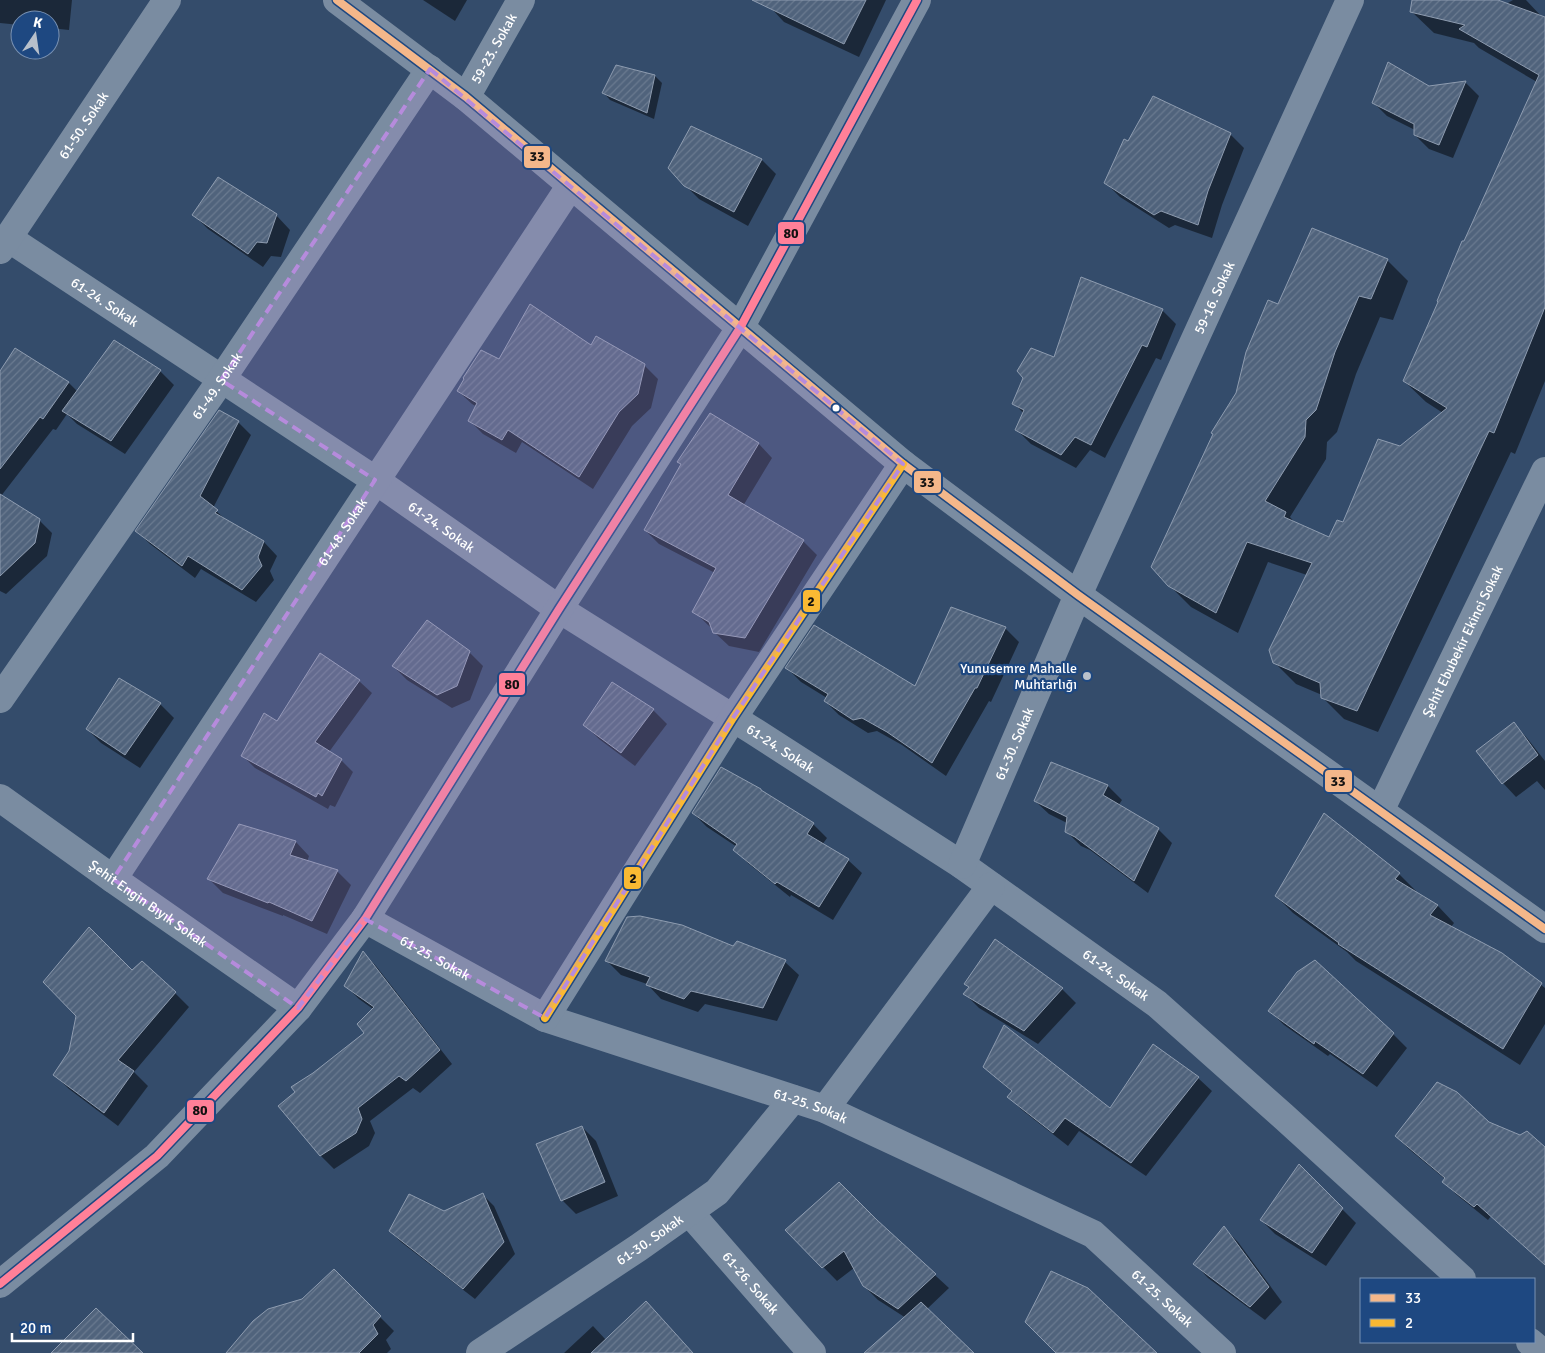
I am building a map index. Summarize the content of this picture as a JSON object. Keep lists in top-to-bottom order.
{
  "streets": {
    "street": [
      "59-23. Sokak",
      "61-50. Sokak",
      "59-16. Sokak",
      "61-24. Sokak",
      "61-49. Sokak",
      "61-48. Sokak",
      "Şehit Ebubekir Ekinci Sokak",
      "61-30. Sokak",
      "Şehit Engin Bıyık Sokak",
      "61-25. Sokak",
      "61-26. Sokak"
    ]
  },
  "crossings": [
    ["61-50. Sokak", "61-24. Sokak"],
    ["59-16. Sokak", "61-30. Sokak"],
    ["61-24. Sokak", "61-49. Sokak"],
    ["61-24. Sokak", "61-48. Sokak"],
    ["61-24. Sokak", "61-30. Sokak"],
    ["61-48. Sokak", "Şehit Engin Bıyık Sokak"],
    ["61-30. Sokak", "61-25. Sokak"],
    ["61-30. Sokak", "61-26. Sokak"]
  ],
  "places": ["Yunusemre Mahalle Muhtarlığı"],
  "lines": ["transit line 33", "transit line 80", "transit line 2"],
  "legend": ["33", "2"],
  "scale_bar": "20 m",
  "north": "top"
}
